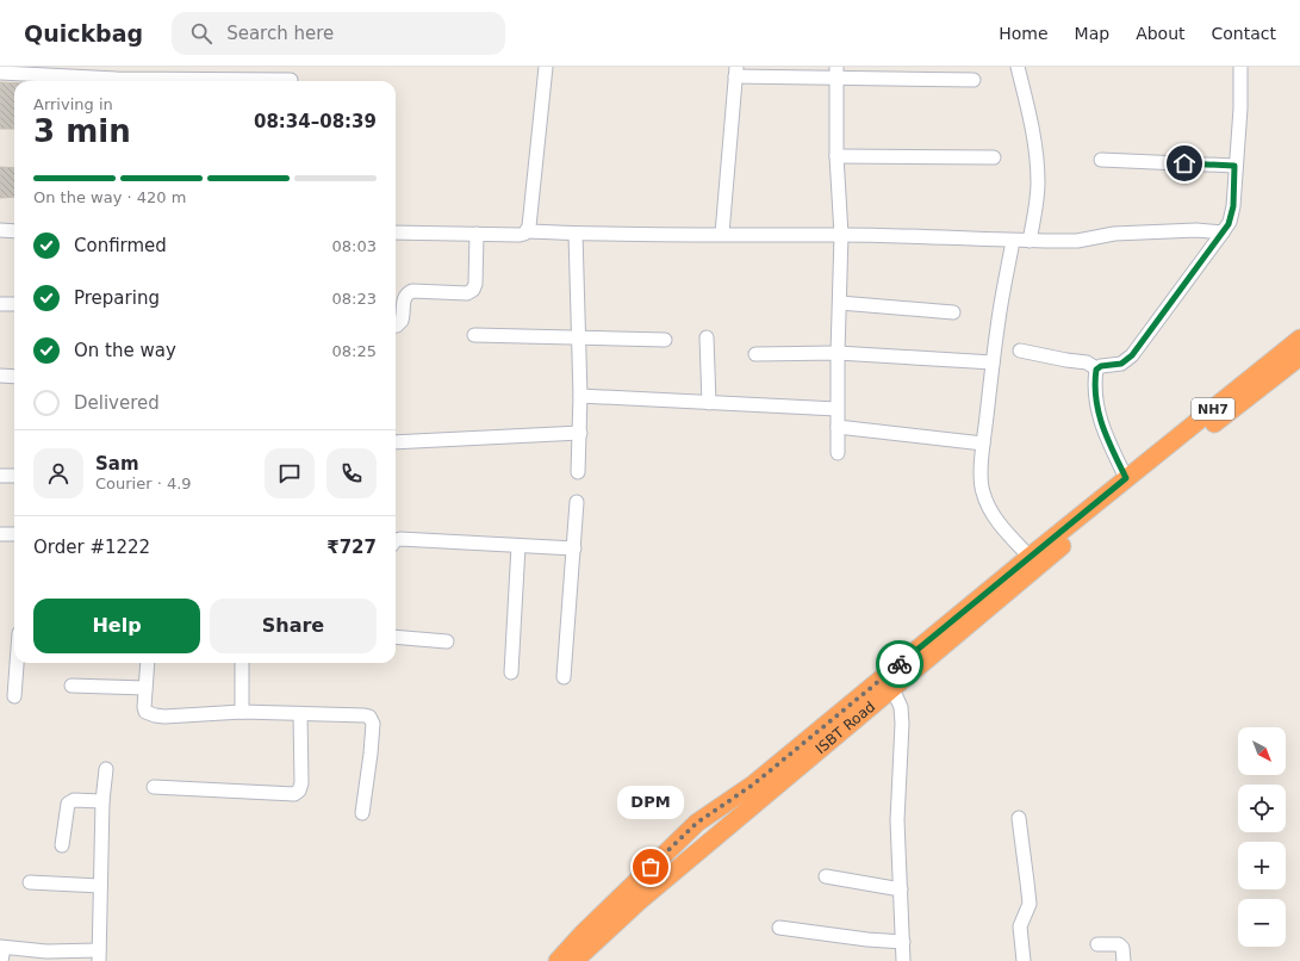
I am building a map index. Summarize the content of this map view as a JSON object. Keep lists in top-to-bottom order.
{
  "streets": {
    "highway": ["NH7", "ISBT Road"]
  },
  "crossings": [
    ["NH7", "ISBT Road"]
  ],
  "places": ["DPM"],
  "north": "bottom right",
  "page": {
    "header": "Quickbag",
    "search": "Search here",
    "nav": [
      "Home",
      "Map",
      "About",
      "Contact"
    ],
    "heading": ["3 min", "Arriving in", "08:34–08:39"],
    "panel": [
      "Sam",
      "Courier · 4.9",
      "Order #1222",
      "₹727"
    ],
    "bar": "On the way · 420 m",
    "list": [
      ["Confirmed", "08:03"],
      ["Preparing", "08:23"],
      ["On the way", "08:25"],
      "Delivered"
    ],
    "buttons": ["Help", "Share"],
    "map_buttons": ["+", "−"],
    "bubble": "DPM"
  }
}
